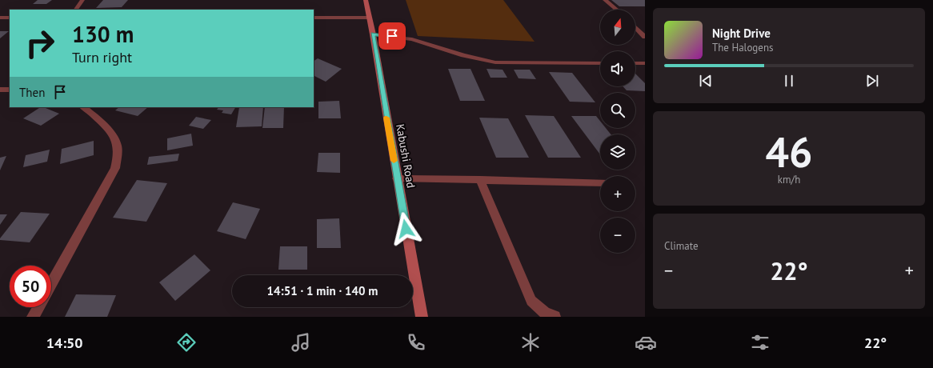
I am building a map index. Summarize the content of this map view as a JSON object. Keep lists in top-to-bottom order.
{
  "streets": {
    "main road": ["Kabushi Road"]
  },
  "north": "top",
  "page": {
    "map_buttons": ["+", "−"],
    "turn": ["130 m", "Turn right"],
    "song": ["Night Drive", "The Halogens"],
    "then": "Then",
    "tile": [
      ["46", "km/h"],
      "Climate"
    ],
    "heat": ["−", "22°", "+"],
    "limit": "50",
    "trip": "14:51 · 1 min · 140 m",
    "tabs": ["14:50", "22°"]
  }
}
